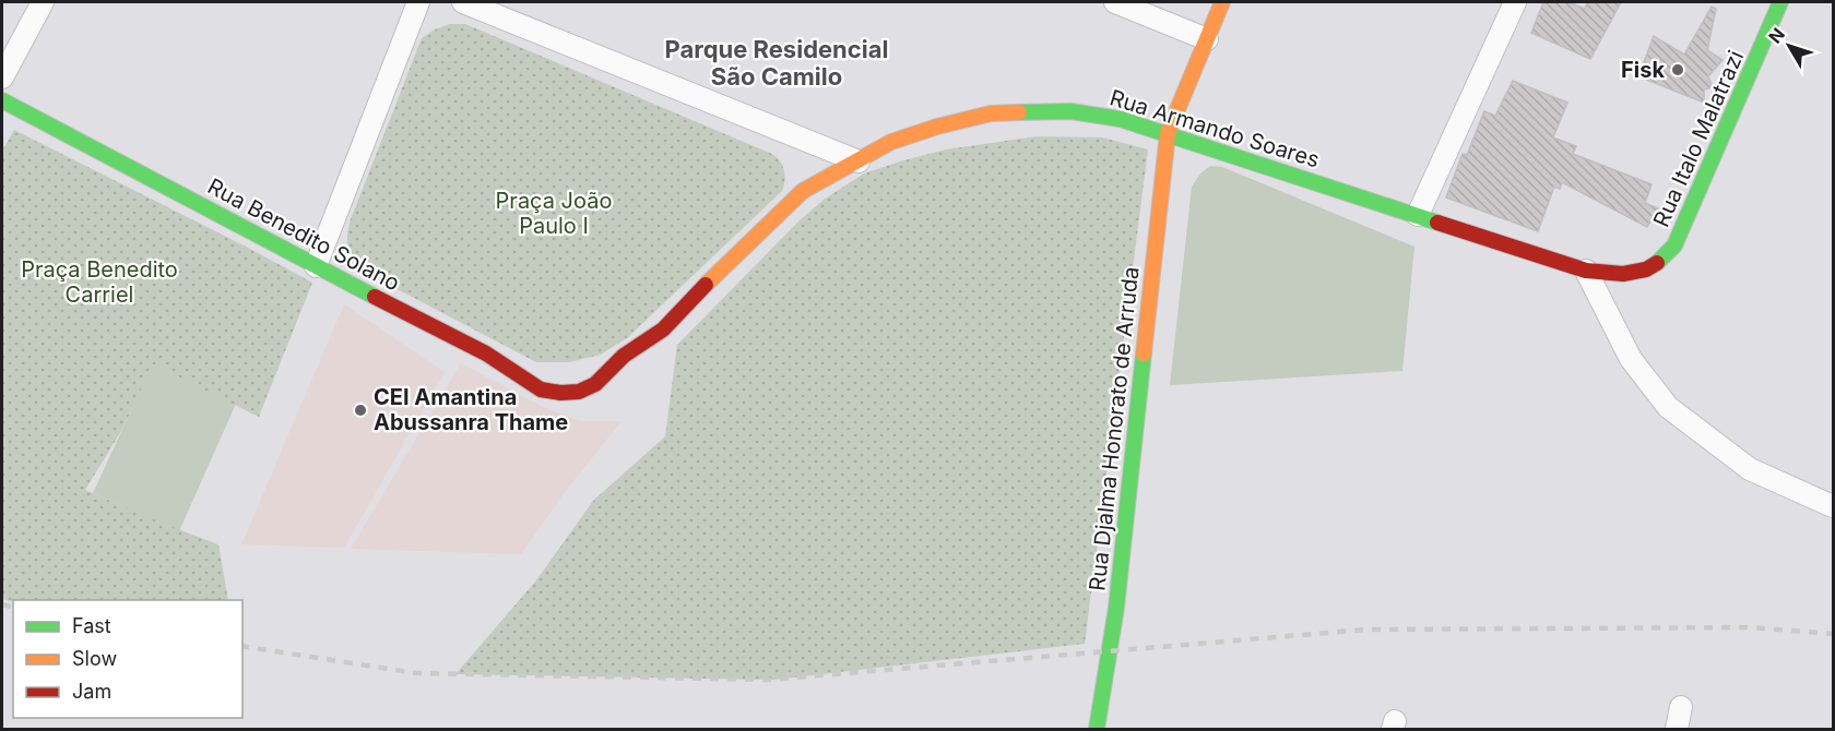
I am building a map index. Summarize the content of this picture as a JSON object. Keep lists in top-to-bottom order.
{
  "streets": {
    "street": [
      "Rua Armando Soares",
      "Rua Italo Malatrazi",
      "Rua Benedito Solano",
      "Rua Djalma Honorato de Arruda"
    ]
  },
  "crossings": [
    ["Rua Armando Soares", "Rua Italo Malatrazi"],
    ["Rua Armando Soares", "Rua Benedito Solano"],
    ["Rua Armando Soares", "Rua Djalma Honorato de Arruda"]
  ],
  "districts": ["Parque Residencial São Camilo"],
  "parks": ["Praça João Paulo I", "Praça Benedito Carriel"],
  "places": ["Fisk", "CEI Amantina Abussanra Thame"],
  "legend": ["Fast", "Slow", "Jam"],
  "north": "top left"
}
